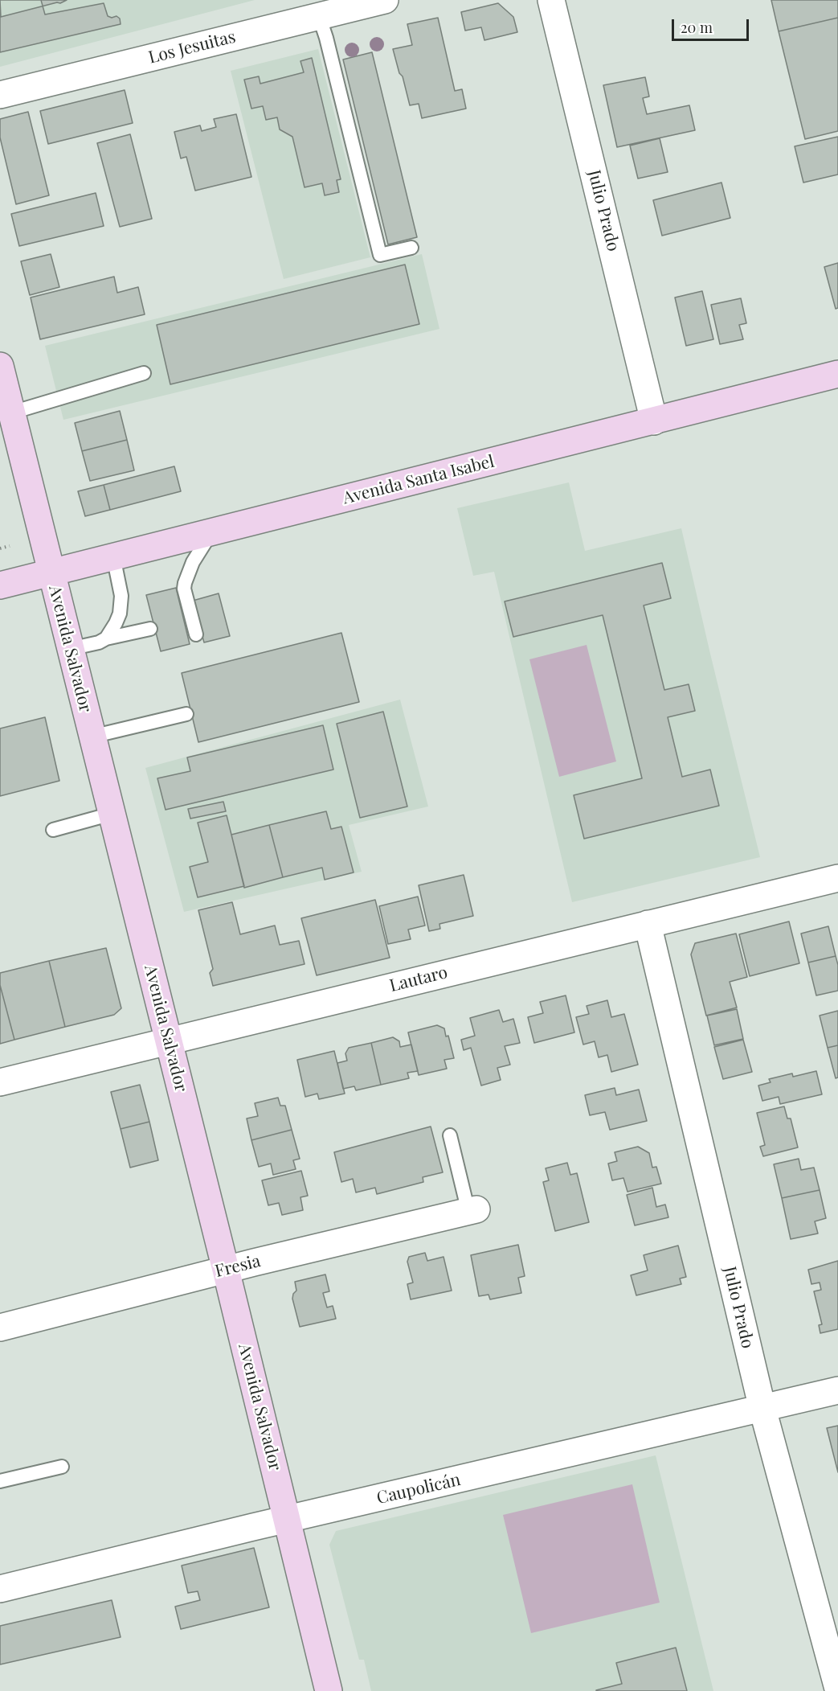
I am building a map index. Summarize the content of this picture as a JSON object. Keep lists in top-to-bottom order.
{
  "streets": {
    "main road": ["Avenida Santa Isabel", "Avenida Salvador"],
    "street": [
      "Los Jesuitas",
      "Julio Prado",
      "Lautaro",
      "Fresia",
      "Caupolicán"
    ]
  },
  "crossings": [
    ["Julio Prado", "Avenida Santa Isabel"],
    ["Julio Prado", "Lautaro"],
    ["Julio Prado", "Caupolicán"],
    ["Avenida Santa Isabel", "Avenida Salvador"],
    ["Avenida Salvador", "Lautaro"],
    ["Avenida Salvador", "Fresia"],
    ["Avenida Salvador", "Caupolicán"]
  ],
  "scale_bar": "20 m"
}
